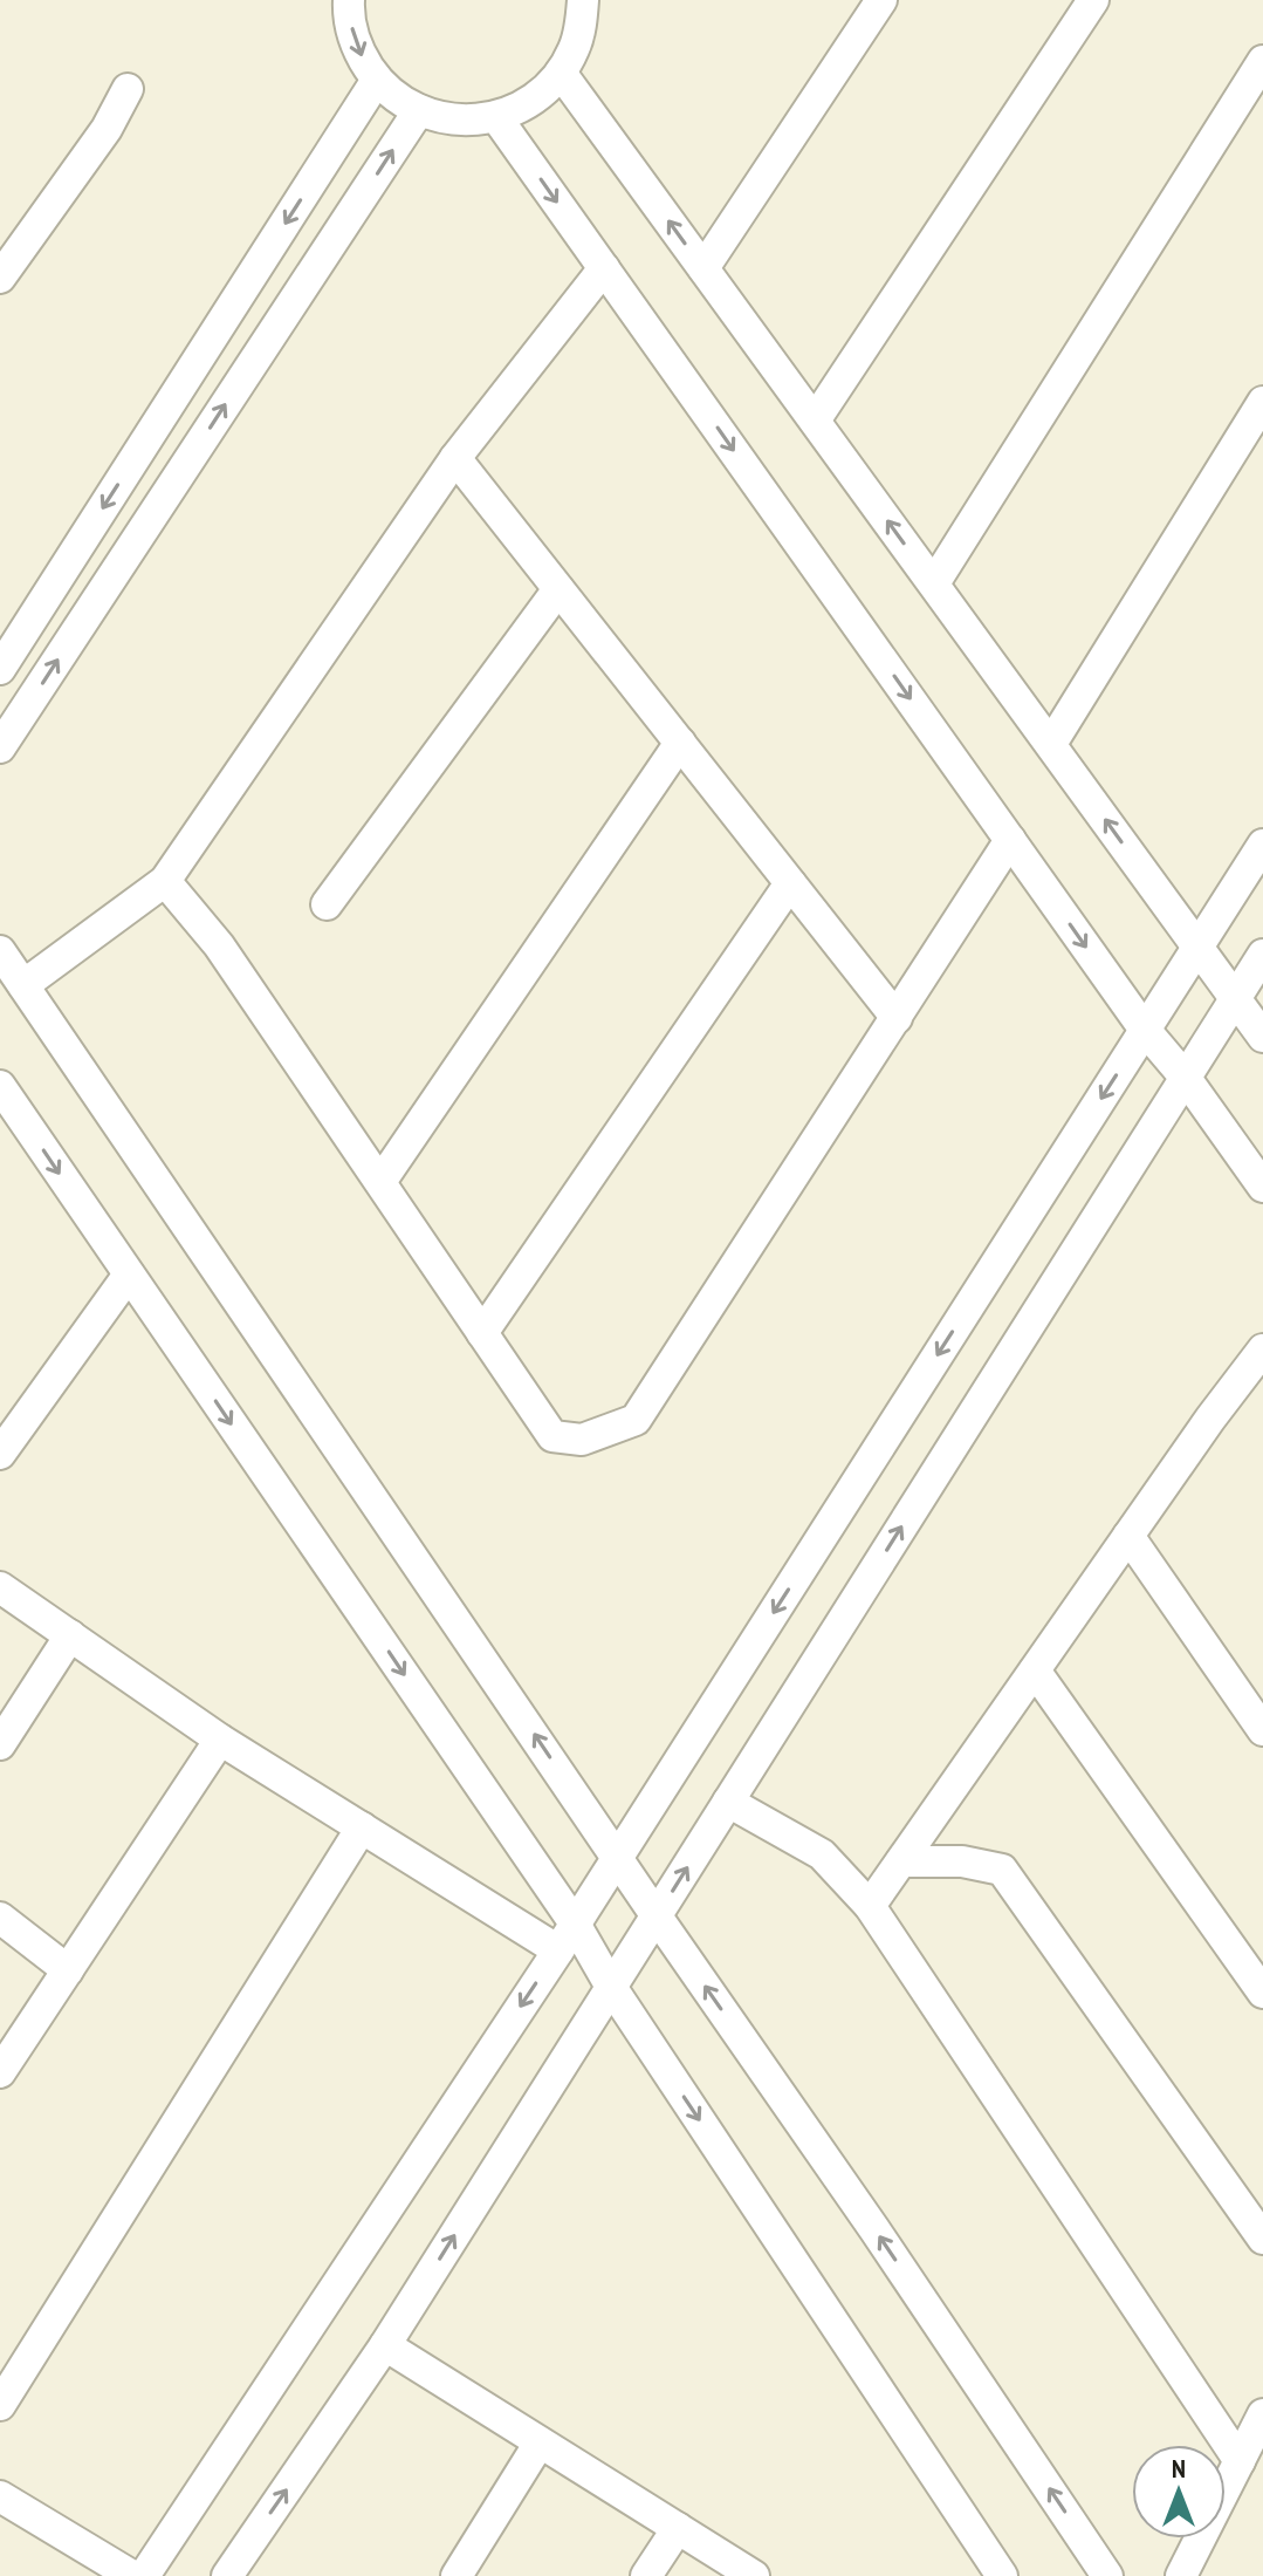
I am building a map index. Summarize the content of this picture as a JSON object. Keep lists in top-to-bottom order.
{
  "north": "top"
}
